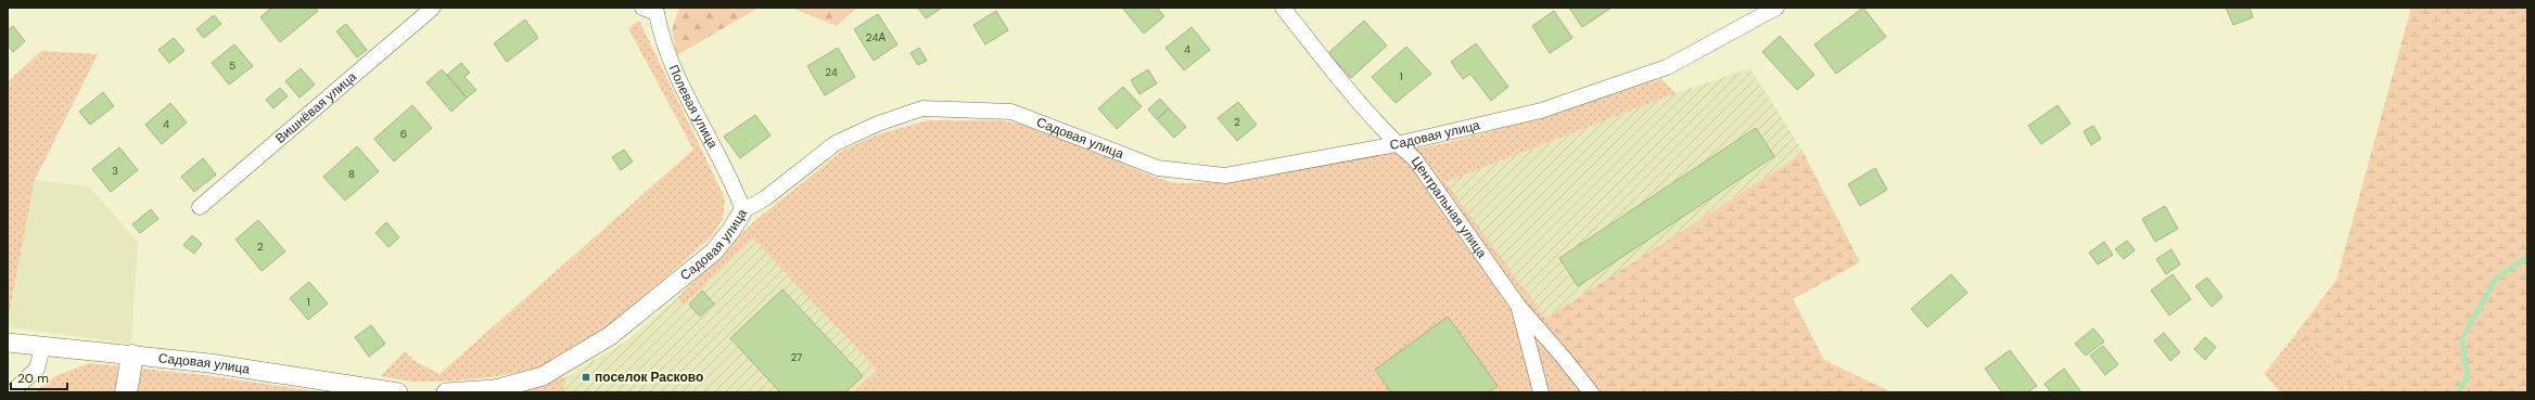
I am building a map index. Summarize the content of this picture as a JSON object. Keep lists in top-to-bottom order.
{
  "streets": {
    "street": [
      "Вишнёвая улица",
      "Полевая улица",
      "Садовая улица",
      "Центральная улица"
    ]
  },
  "crossings": [
    ["Полевая улица", "Садовая улица"],
    ["Садовая улица", "Центральная улица"]
  ],
  "places": {
    "transit": ["поселок Расково"]
  },
  "house_numbers": [
    "24А",
    "4",
    "5",
    "24",
    "1",
    "2",
    "4",
    "6",
    "3",
    "8",
    "2",
    "1",
    "27"
  ],
  "scale_bar": "20 m"
}
